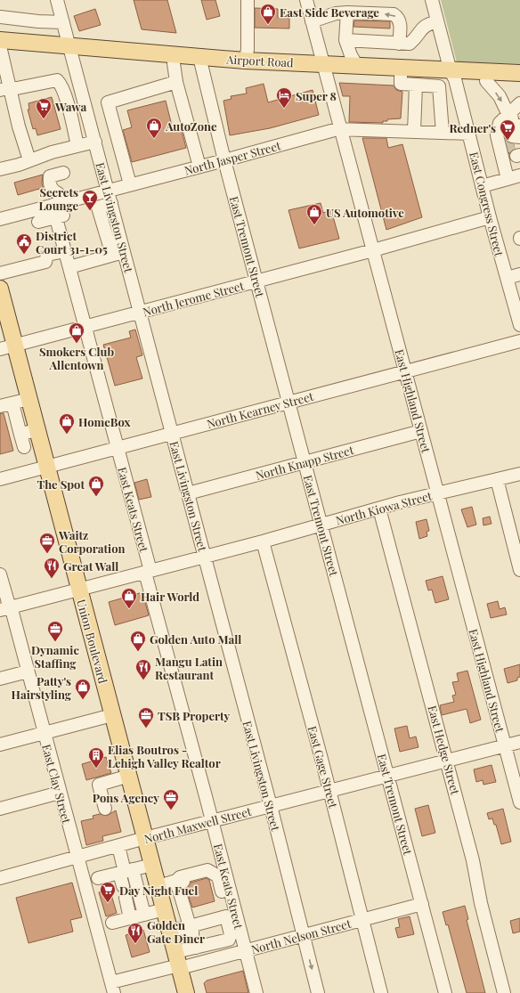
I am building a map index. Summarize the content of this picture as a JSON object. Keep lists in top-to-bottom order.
{
  "streets": {
    "main road": ["Airport Road", "Union Boulevard"],
    "street": [
      "North Jasper Street",
      "East Congress Street",
      "East Livingston Street",
      "East Tremont Street",
      "North Jerome Street",
      "East Highland Street",
      "North Kearney Street",
      "North Knapp Street",
      "North Kiowa Street",
      "East Keats Street",
      "East Hedge Street",
      "East Gage Street",
      "East Clay Street",
      "North Maxwell Street",
      "North Nelson Street"
    ]
  },
  "crossings": [
    ["Airport Road", "East Congress Street"],
    ["Airport Road", "East Livingston Street"],
    ["Airport Road", "East Tremont Street"],
    ["Airport Road", "East Highland Street"],
    ["North Jasper Street", "East Congress Street"],
    ["North Jasper Street", "East Livingston Street"],
    ["North Jasper Street", "East Tremont Street"],
    ["North Jasper Street", "East Highland Street"],
    ["East Congress Street", "North Jerome Street"],
    ["East Livingston Street", "North Jerome Street"],
    ["East Livingston Street", "North Kearney Street"],
    ["East Livingston Street", "North Knapp Street"],
    ["East Livingston Street", "North Kiowa Street"],
    ["East Livingston Street", "North Maxwell Street"],
    ["East Livingston Street", "North Nelson Street"],
    ["East Tremont Street", "North Jerome Street"],
    ["East Tremont Street", "North Kearney Street"],
    ["East Tremont Street", "North Knapp Street"],
    ["East Tremont Street", "North Kiowa Street"],
    ["East Tremont Street", "North Maxwell Street"],
    ["East Tremont Street", "North Nelson Street"],
    ["North Jerome Street", "East Highland Street"],
    ["North Jerome Street", "East Keats Street"],
    ["North Jerome Street", "Union Boulevard"],
    ["East Highland Street", "North Kearney Street"],
    ["East Highland Street", "North Knapp Street"],
    ["East Highland Street", "North Kiowa Street"],
    ["East Highland Street", "North Maxwell Street"],
    ["North Kearney Street", "East Keats Street"],
    ["North Kearney Street", "Union Boulevard"],
    ["North Kiowa Street", "East Keats Street"],
    ["North Kiowa Street", "Union Boulevard"],
    ["North Kiowa Street", "East Hedge Street"],
    ["North Kiowa Street", "East Gage Street"],
    ["North Kiowa Street", "East Clay Street"],
    ["East Keats Street", "North Maxwell Street"],
    ["East Keats Street", "North Nelson Street"],
    ["Union Boulevard", "North Maxwell Street"],
    ["Union Boulevard", "North Nelson Street"],
    ["East Hedge Street", "North Maxwell Street"],
    ["East Gage Street", "North Maxwell Street"],
    ["East Gage Street", "North Nelson Street"],
    ["East Clay Street", "North Maxwell Street"],
    ["East Clay Street", "North Nelson Street"]
  ],
  "places": {
    "shop": [
      "East Side Beverage",
      "AutoZone",
      "US Automotive",
      "Smokers Club Allentown",
      "HomeBox",
      "The Spot",
      "Hair World",
      "Golden Auto Mall",
      "Patty's Hairstyling"
    ],
    "hotel": ["Super 8"],
    "supermarket": ["Wawa", "Redner's", "Day Night Fuel"],
    "bar": ["Secrets Lounge"],
    "public building": ["District Court 31-1-05"],
    "office": [
      "Waitz Corporation",
      "Dynamic Staffing",
      "TSB Property",
      "Pons Agency"
    ],
    "restaurant": ["Great Wall", "Mangu Latin Restaurant", "Golden Gate Diner"],
    "building": ["Elias Boutros - Lehigh Valley Realtor"]
  }
}
